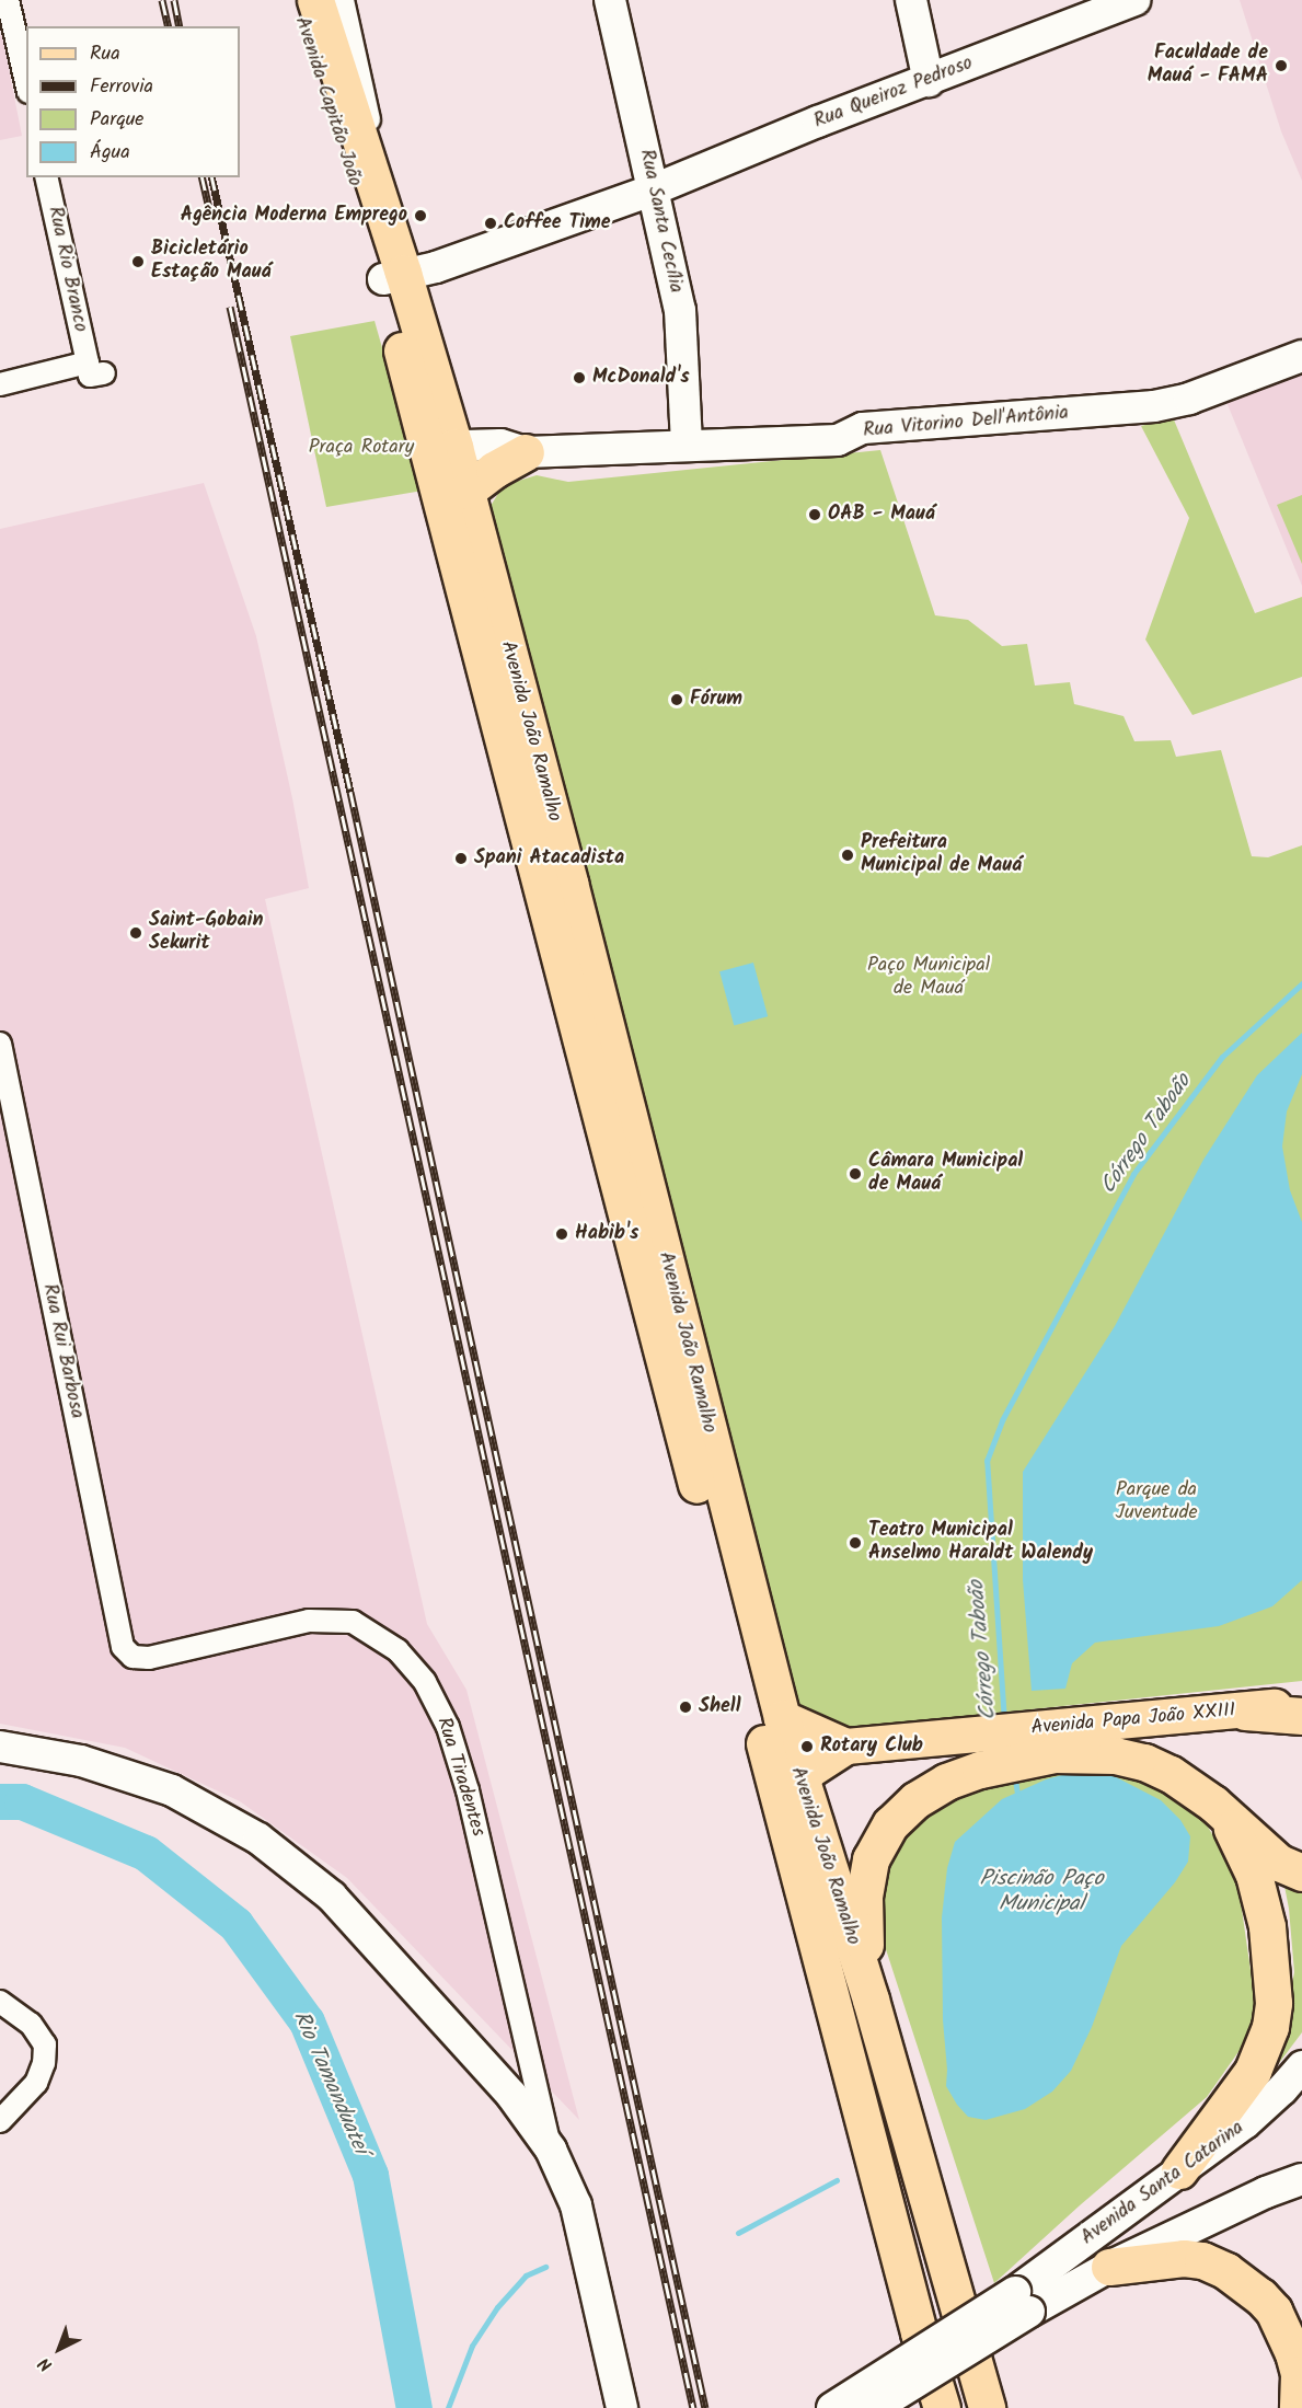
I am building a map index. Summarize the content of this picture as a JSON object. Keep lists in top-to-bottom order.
{
  "streets": {
    "highway": ["Avenida Capitão João", "Avenida João Ramalho"],
    "main road": ["Avenida Papa João XXIII"],
    "street": [
      "Rua Queiroz Pedroso",
      "Rua Santa Cecília",
      "Rua Rio Branco",
      "Rua Vitorino Dell'Antônia",
      "Rua Rui Barbosa",
      "Rua Tiradentes",
      "Avenida Santa Catarina"
    ]
  },
  "crossings": [
    ["Rua Queiroz Pedroso", "Avenida Capitão João"],
    ["Rua Queiroz Pedroso", "Rua Santa Cecília"],
    ["Rua Queiroz Pedroso", "Avenida João Ramalho"],
    ["Avenida Capitão João", "Avenida João Ramalho"],
    ["Rua Santa Cecília", "Rua Vitorino Dell'Antônia"],
    ["Rua Vitorino Dell'Antônia", "Avenida João Ramalho"],
    ["Avenida João Ramalho", "Avenida Papa João XXIII"],
    ["Rua Rui Barbosa", "Rua Tiradentes"]
  ],
  "water": ["Córrego Taboão", "Piscinão Paço Municipal", "Rio Tamanduateí"],
  "parks": ["Praça Rotary", "Paço Municipal de Mauá", "Parque da Juventude"],
  "places": [
    "Faculdade de Mauá - FAMA",
    "Agência Moderna Emprego",
    "Coffee Time",
    "Bicicletário Estação Mauá",
    "McDonald's",
    "OAB - Mauá",
    "Fórum",
    "Prefeitura Municipal de Mauá",
    "Spani Atacadista",
    "Saint-Gobain Sekurit",
    "Câmara Municipal de Mauá",
    "Habib's",
    "Teatro Municipal Anselmo Haraldt Walendy",
    "Shell",
    "Rotary Club"
  ],
  "legend": [
    "Rua",
    "Ferrovia",
    "Parque",
    "Água"
  ],
  "north": "bottom left"
}
